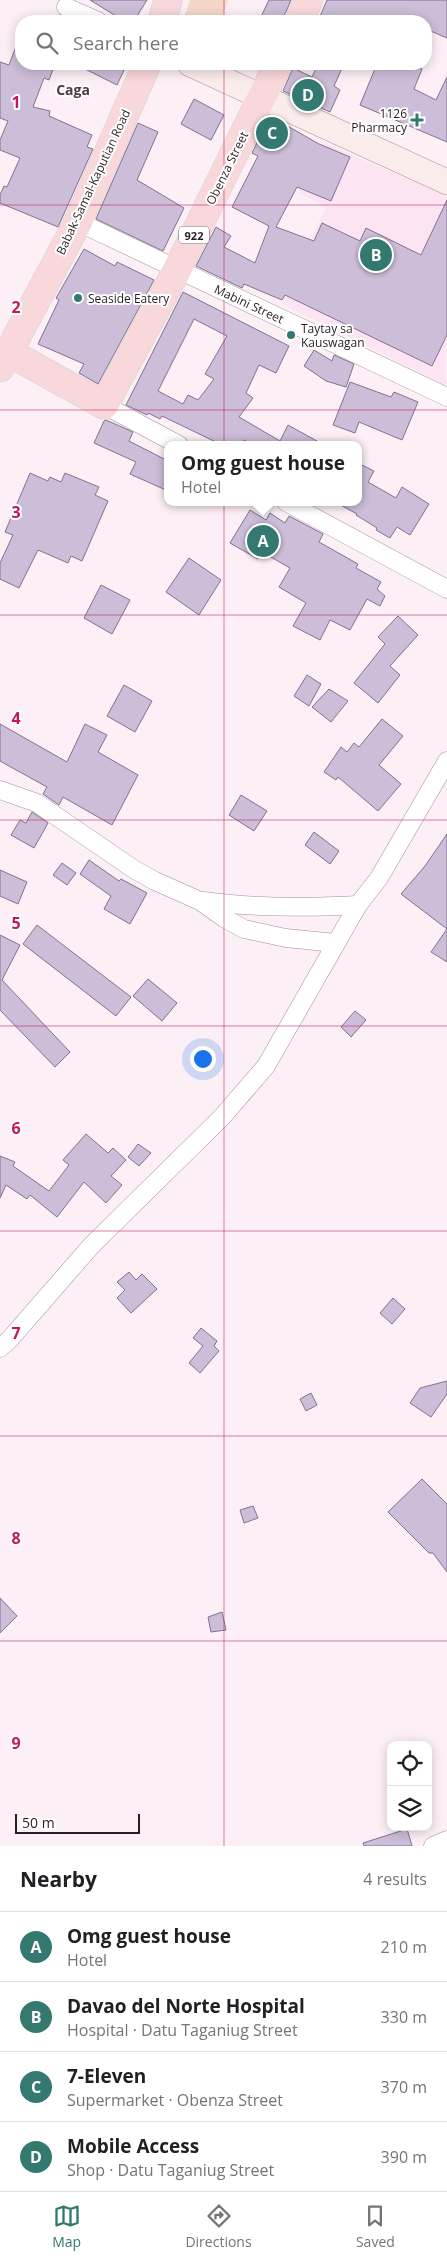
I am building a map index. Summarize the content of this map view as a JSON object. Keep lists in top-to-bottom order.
{
  "streets": {
    "main road": ["Obenza Street", "Babak-Samal-Kaputian Road", "922"],
    "street": ["Mabini Street"]
  },
  "crossings": [
    ["Obenza Street", "Babak-Samal-Kaputian Road"],
    ["Obenza Street", "Mabini Street"],
    ["Babak-Samal-Kaputian Road", "Mabini Street"]
  ],
  "districts": ["Caga"],
  "places": {
    "health": ["1126 Pharmacy"],
    "other": ["Seaside Eatery", "Taytay sa Kauswagan"]
  },
  "scale_bar": "50 m",
  "page": {
    "search": "Search here",
    "pins": [
      "D",
      "C",
      "B",
      "A"
    ],
    "popup": ["Omg guest house", "Hotel"],
    "scale": "50 m",
    "heading": ["Nearby", "4 results"],
    "list": [
      {
        "mark": "A",
        "name": "Omg guest house",
        "note": "Hotel",
        "value": "210 m"
      },
      {
        "mark": "B",
        "name": "Davao del Norte Hospital",
        "note": "Hospital · Datu Taganiug Street",
        "value": "330 m"
      },
      {
        "mark": "C",
        "name": "7-Eleven",
        "note": "Supermarket · Obenza Street",
        "value": "370 m"
      },
      {
        "mark": "D",
        "name": "Mobile Access",
        "note": "Shop · Datu Taganiug Street",
        "value": "390 m"
      }
    ],
    "nav": ["Map", "Directions", "Saved"]
  },
  "grid": {
    "rows": [
      "1",
      "2",
      "3",
      "4",
      "5",
      "6",
      "7",
      "8",
      "9"
    ]
  }
}
